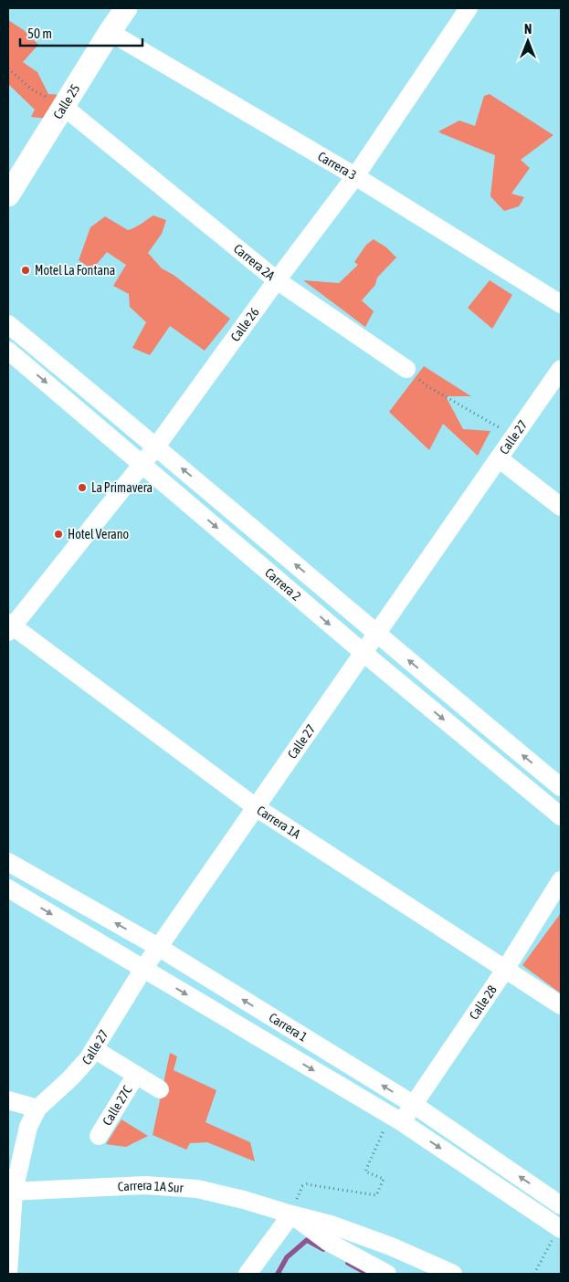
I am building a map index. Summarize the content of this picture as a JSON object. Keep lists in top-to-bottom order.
{
  "streets": {
    "main road": ["Calle 25"],
    "street": [
      "Carrera 3",
      "Carrera 2A",
      "Calle 26",
      "Calle 27",
      "Carrera 2",
      "Carrera 1A",
      "Calle 28",
      "Carrera 1",
      "Calle 27C",
      "Carrera 1A Sur"
    ]
  },
  "crossings": [
    ["Calle 25", "Carrera 3"],
    ["Calle 25", "Carrera 2A"],
    ["Carrera 3", "Calle 26"],
    ["Carrera 2A", "Calle 26"],
    ["Calle 26", "Carrera 2"],
    ["Calle 26", "Carrera 1A"],
    ["Calle 27", "Carrera 2"],
    ["Calle 27", "Carrera 1A"],
    ["Calle 27", "Carrera 1"],
    ["Carrera 1A", "Calle 28"],
    ["Calle 28", "Carrera 1"]
  ],
  "places": ["Motel La Fontana", "La Primavera", "Hotel Verano"],
  "scale_bar": "50 m",
  "north": "top"
}
